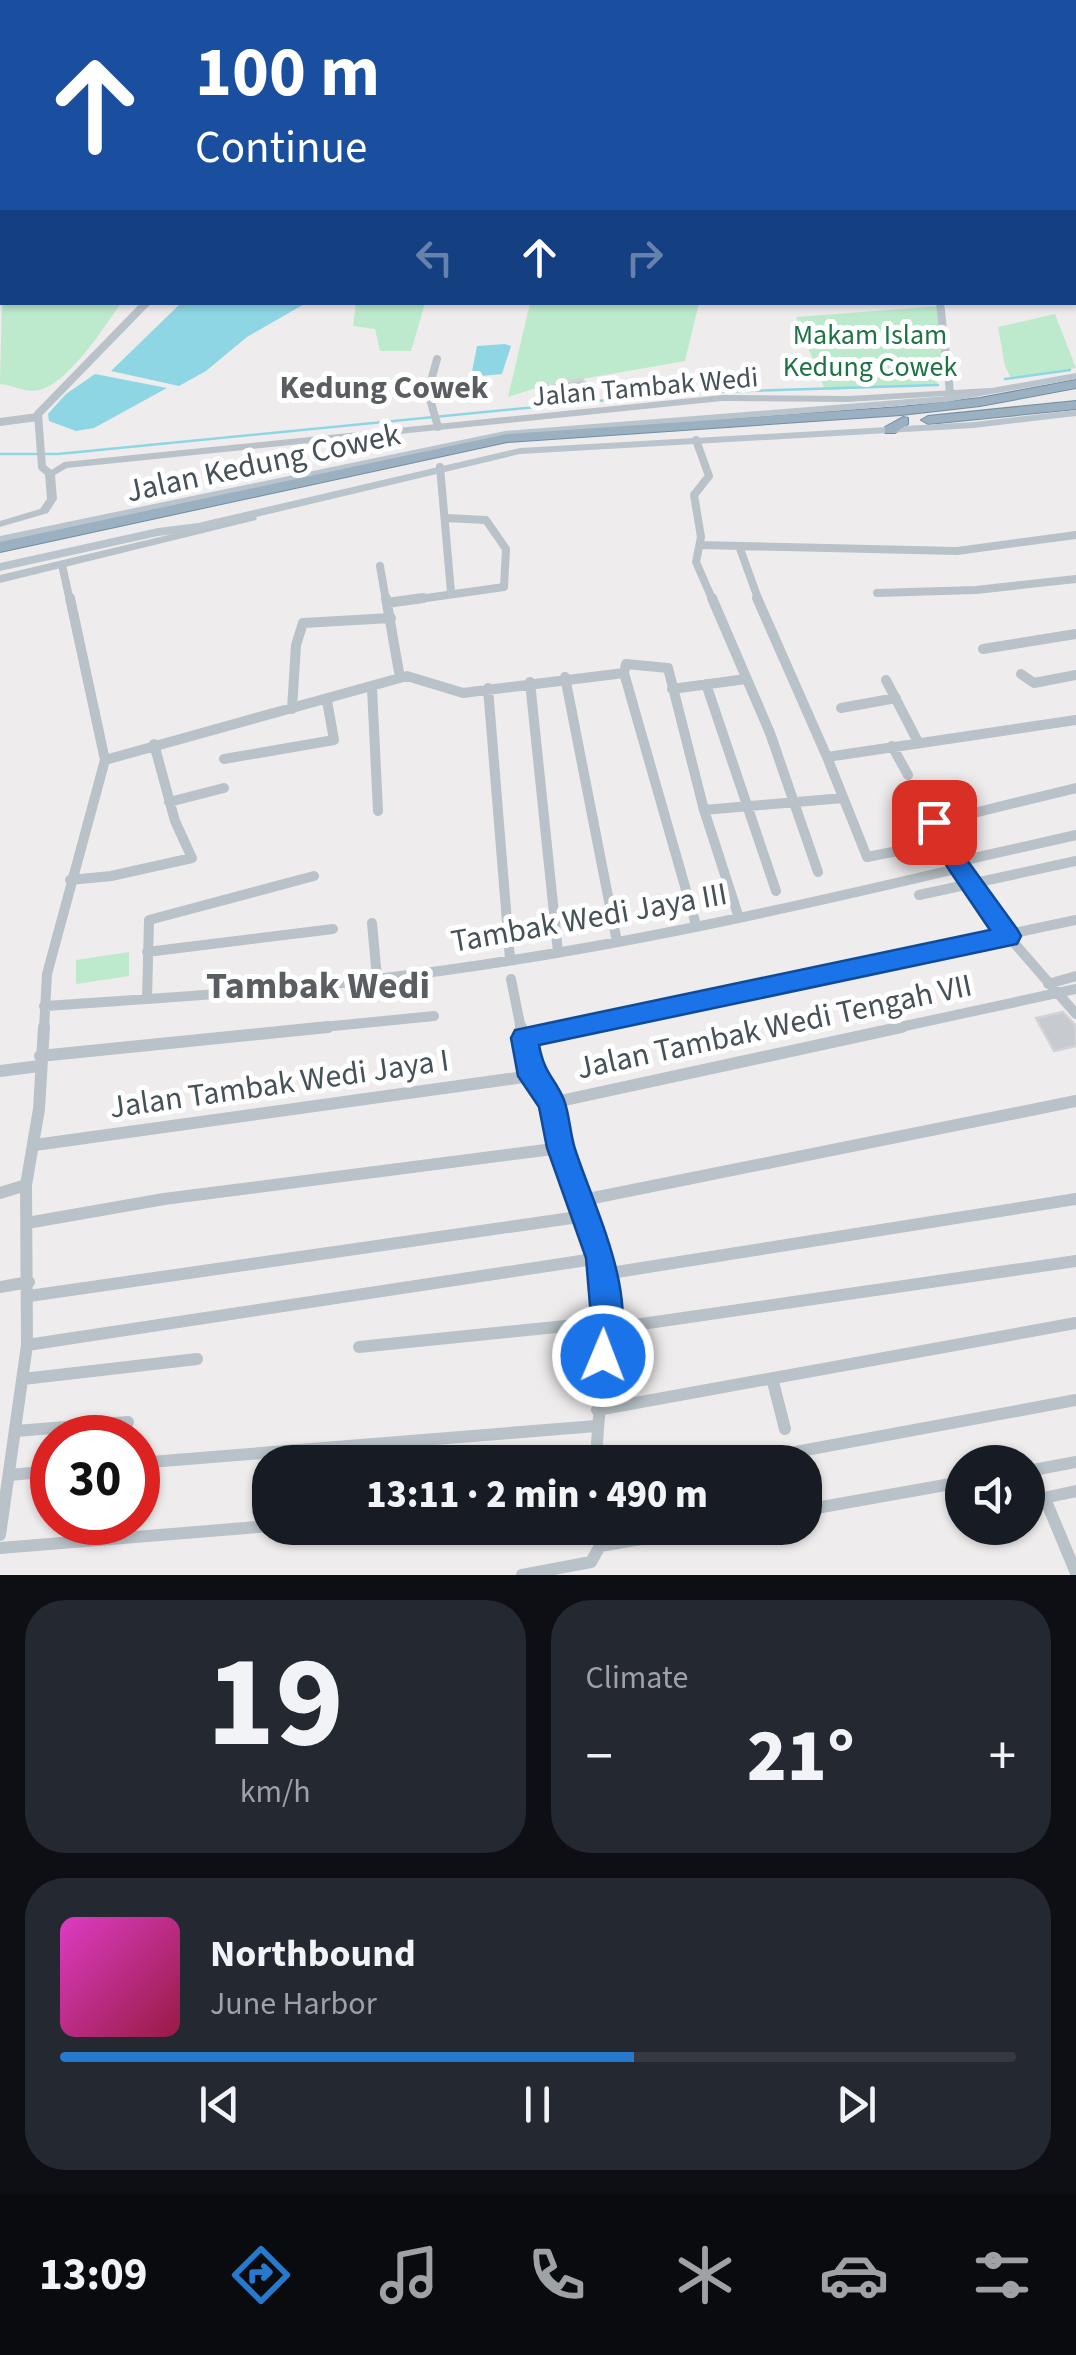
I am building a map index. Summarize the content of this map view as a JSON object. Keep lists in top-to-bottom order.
{
  "streets": {
    "highway": ["Jalan Kedung Cowek"],
    "street": [
      "Jalan Tambak Wedi",
      "Tambak Wedi Jaya III",
      "Jalan Tambak Wedi Tengah VII",
      "Jalan Tambak Wedi Jaya I"
    ]
  },
  "crossings": [
    ["Jalan Tambak Wedi", "Jalan Kedung Cowek"]
  ],
  "districts": ["Kedung Cowek", "Tambak Wedi"],
  "parks": ["Makam Islam Kedung Cowek"],
  "page": {
    "turn": ["100 m", "Continue"],
    "limit": "30",
    "trip": "13:11 · 2 min · 490 m",
    "tile": [
      ["19", "km/h"],
      "Climate"
    ],
    "heat": ["−", "21°", "+"],
    "song": ["Northbound", "June Harbor"],
    "tabs": "13:09"
  }
}
